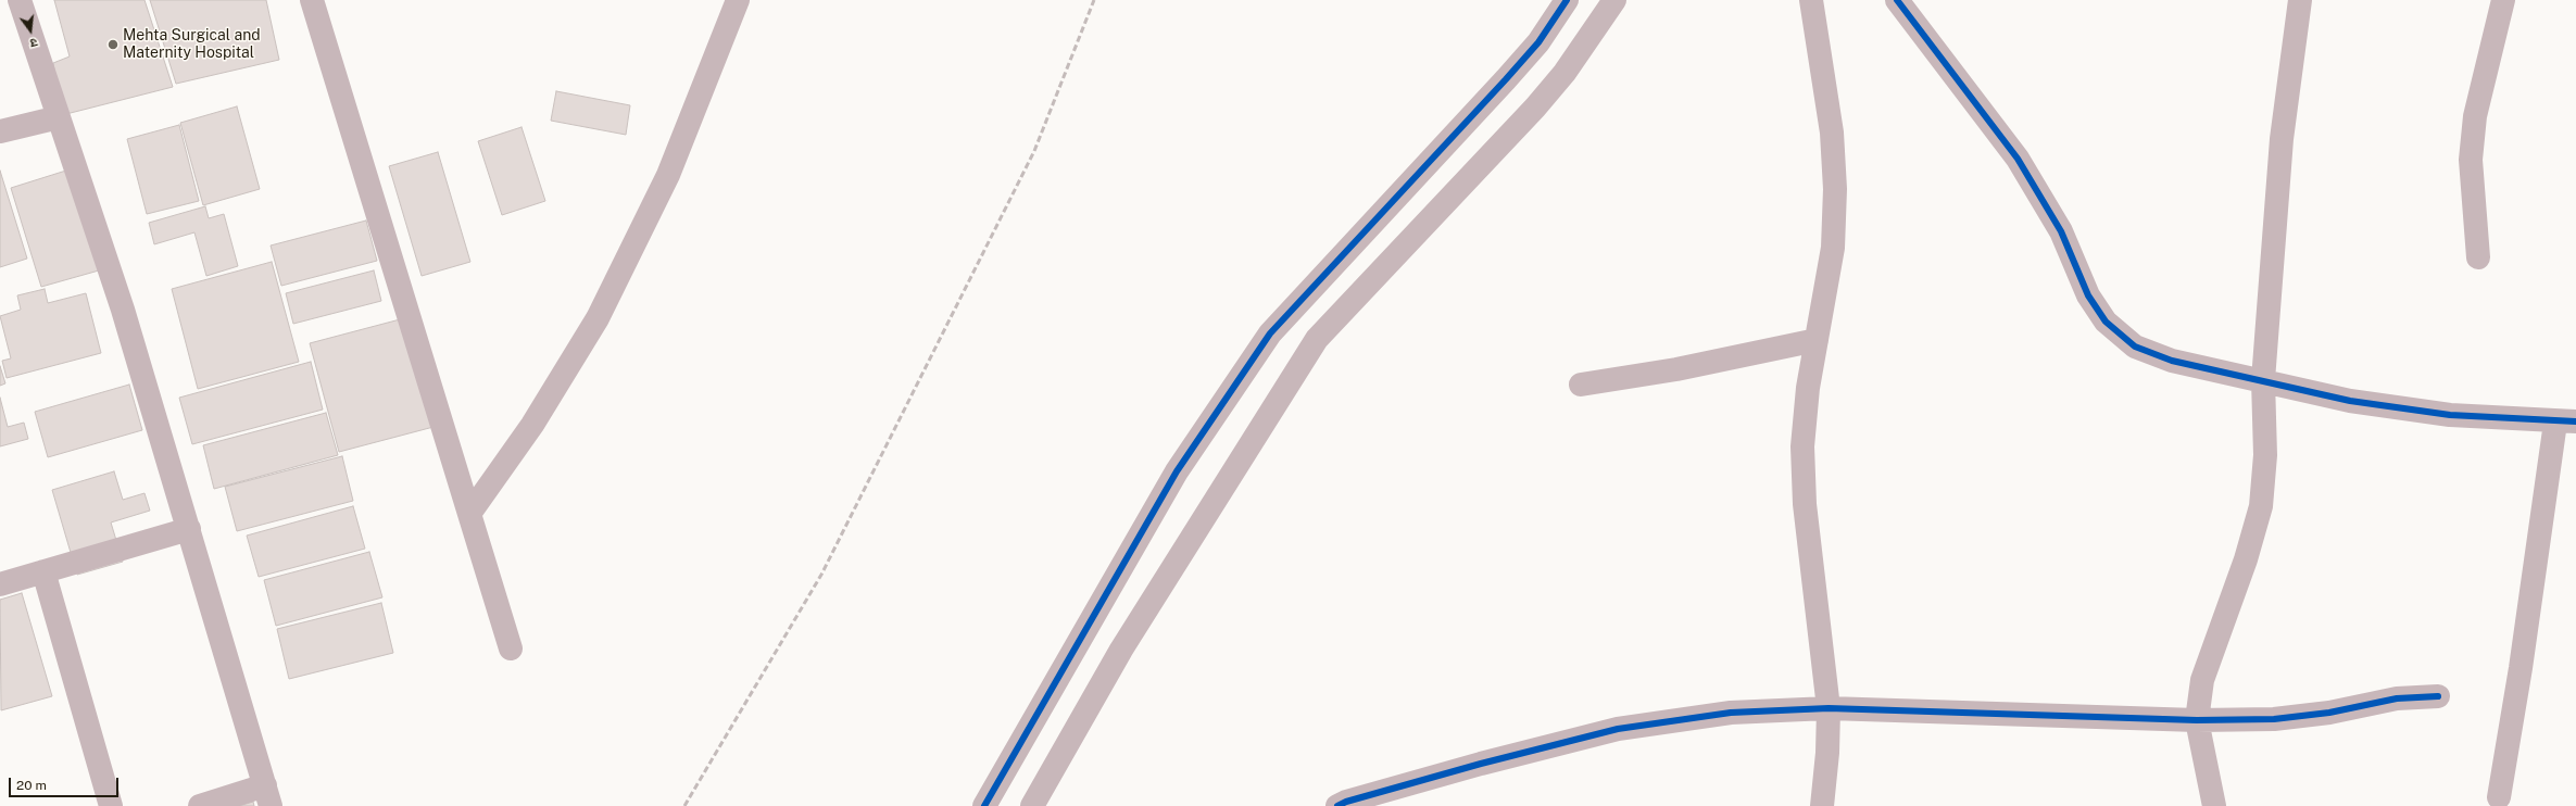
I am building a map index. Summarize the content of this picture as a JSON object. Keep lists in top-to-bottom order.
{
  "places": ["Mehta Surgical and Maternity Hospital"],
  "scale_bar": "20 m",
  "north": "bottom"
}
